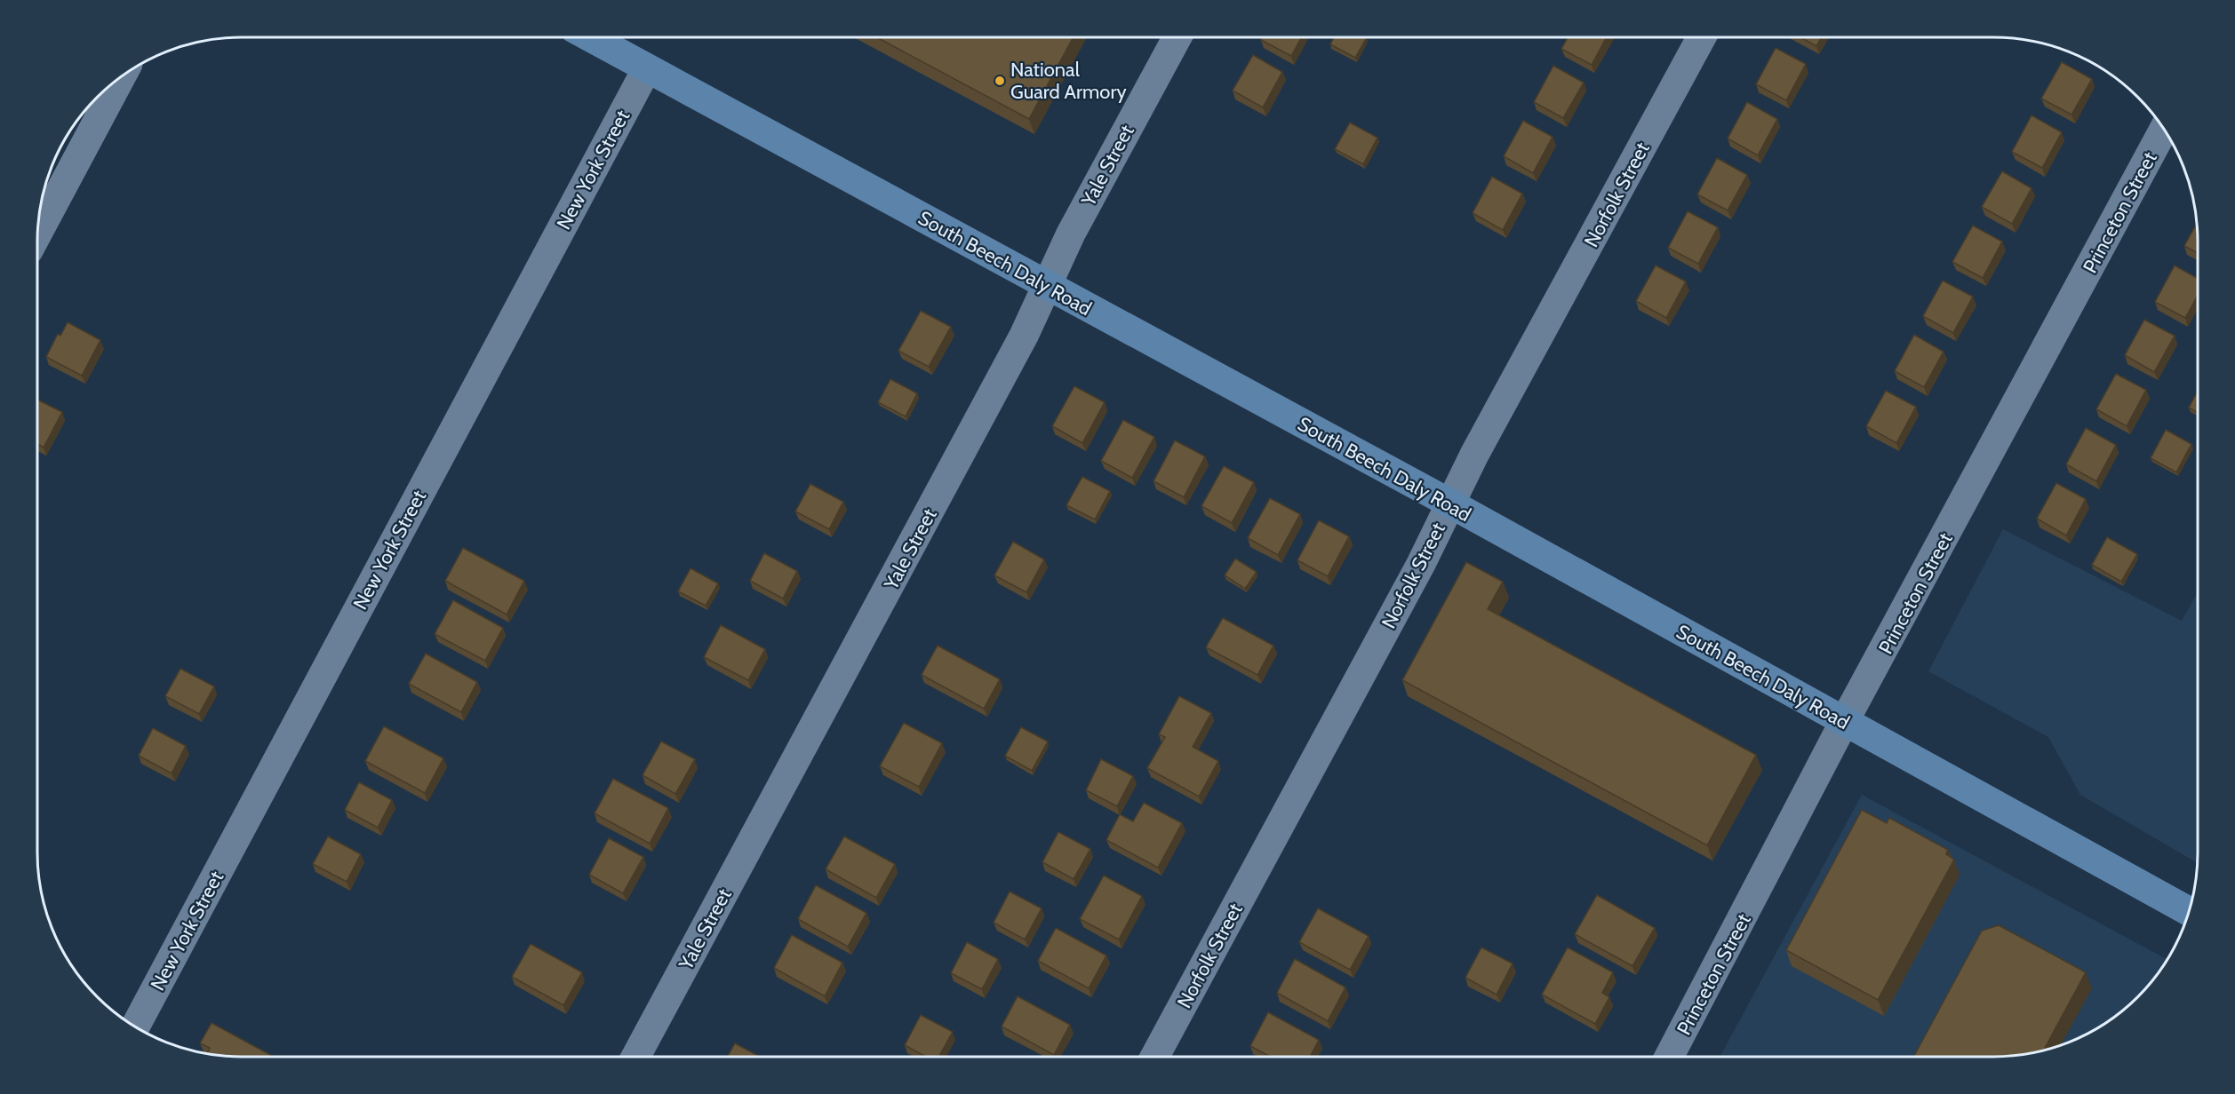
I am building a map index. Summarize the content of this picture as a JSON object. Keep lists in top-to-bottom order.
{
  "streets": {
    "main road": ["South Beech Daly Road"],
    "street": [
      "Yale Street",
      "New York Street",
      "Norfolk Street",
      "Princeton Street"
    ]
  },
  "crossings": [
    ["Yale Street", "South Beech Daly Road"],
    ["New York Street", "South Beech Daly Road"],
    ["Norfolk Street", "South Beech Daly Road"],
    ["Princeton Street", "South Beech Daly Road"]
  ],
  "places": ["National Guard Armory"]
}
